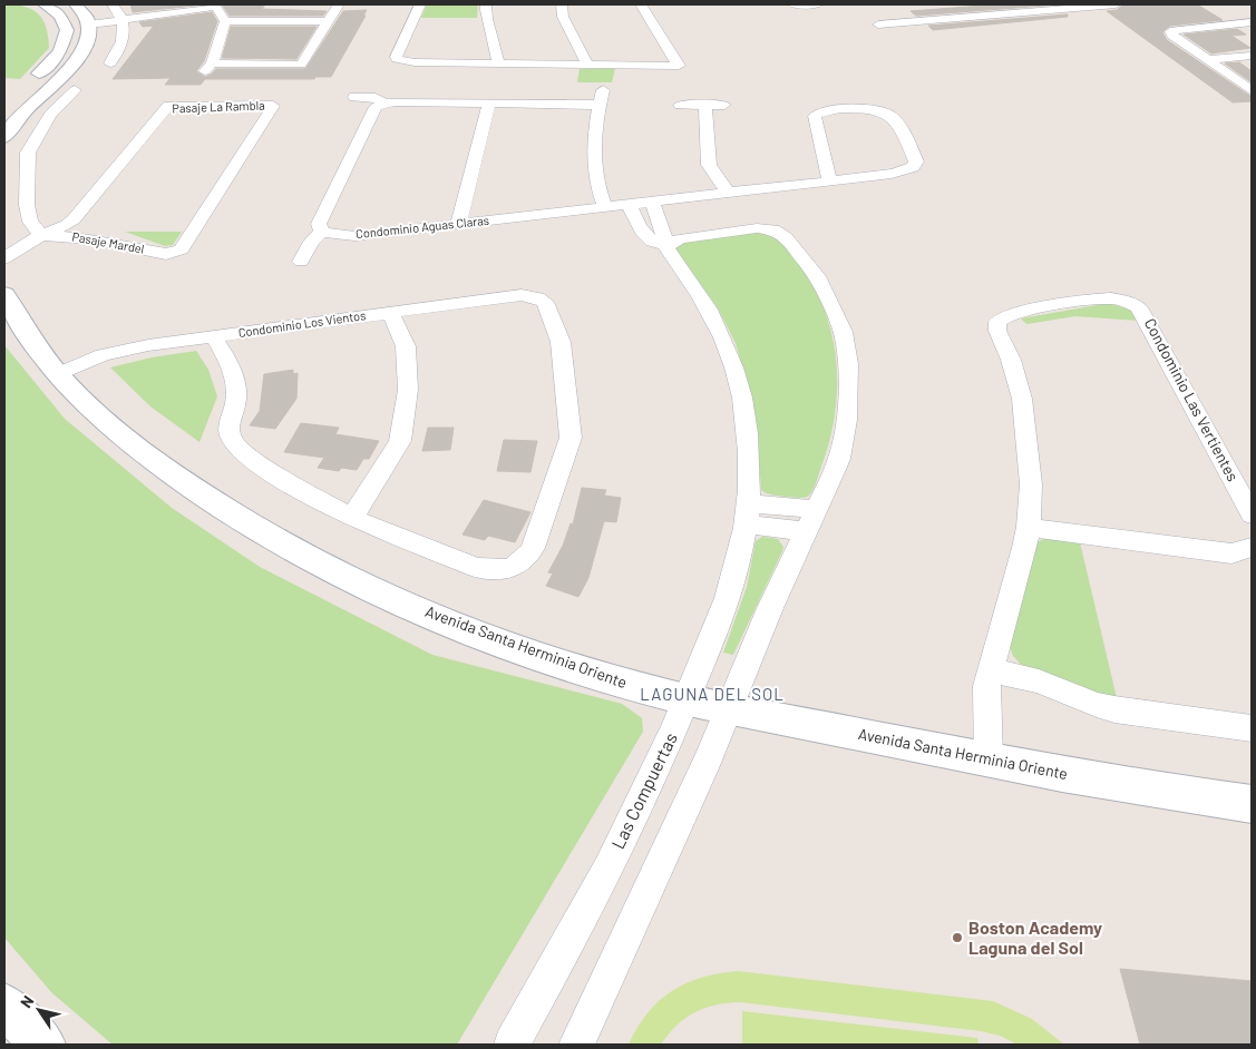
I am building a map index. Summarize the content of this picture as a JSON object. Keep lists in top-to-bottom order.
{
  "streets": {
    "street": [
      "Pasaje La Rambla",
      "Condominio Aguas Claras",
      "Pasaje Mardel",
      "Condominio Los Vientos",
      "Condominio Las Vertientes",
      "Avenida Santa Herminia Oriente",
      "Las Compuertas"
    ]
  },
  "crossings": [
    ["Pasaje La Rambla", "Pasaje Mardel"],
    ["Condominio Los Vientos", "Avenida Santa Herminia Oriente"],
    ["Condominio Las Vertientes", "Avenida Santa Herminia Oriente"],
    ["Avenida Santa Herminia Oriente", "Las Compuertas"]
  ],
  "districts": ["LAGUNA DEL SOL"],
  "places": ["Boston Academy Laguna del Sol"],
  "north": "top left"
}
